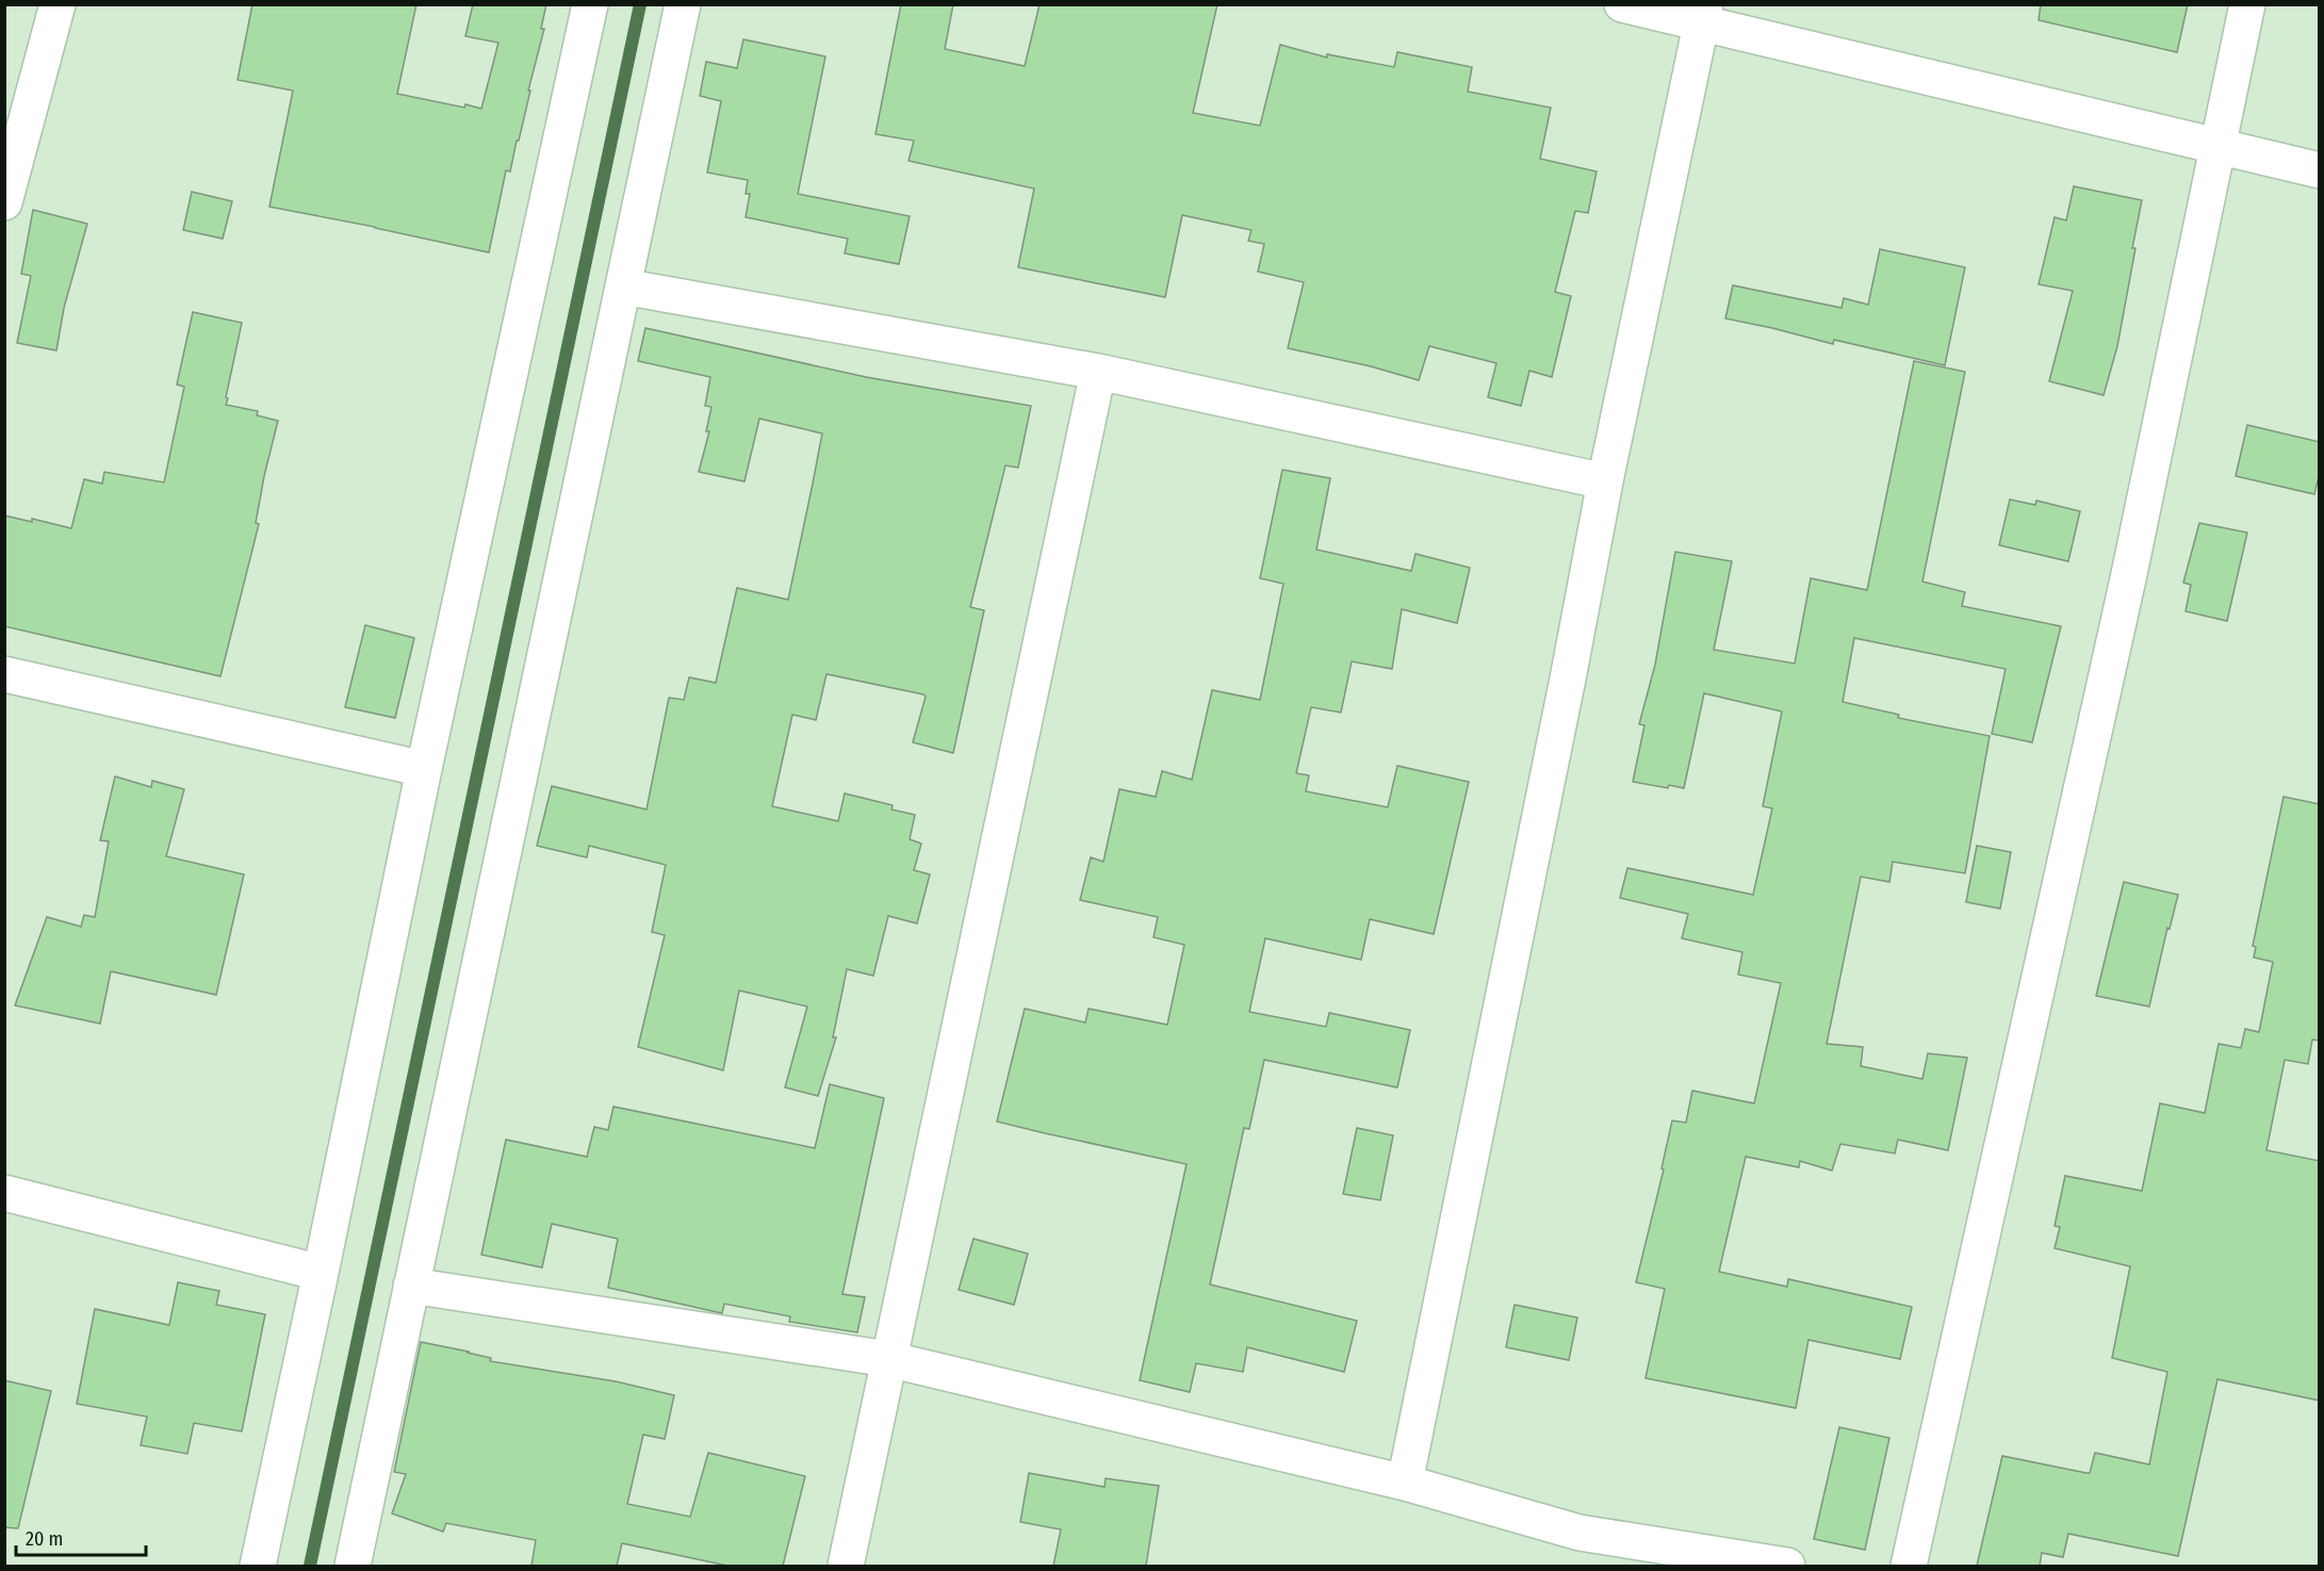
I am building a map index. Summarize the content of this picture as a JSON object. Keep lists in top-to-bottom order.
{
  "scale_bar": "20 m"
}
